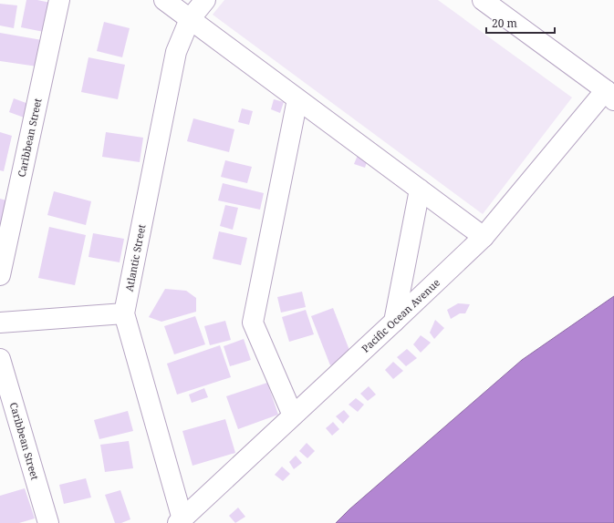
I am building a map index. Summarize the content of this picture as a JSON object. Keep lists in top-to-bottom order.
{
  "streets": {
    "street": ["Caribbean Street", "Atlantic Street", "Pacific Ocean Avenue"]
  },
  "crossings": [
    ["Atlantic Street", "Pacific Ocean Avenue"]
  ],
  "scale_bar": "20 m"
}
